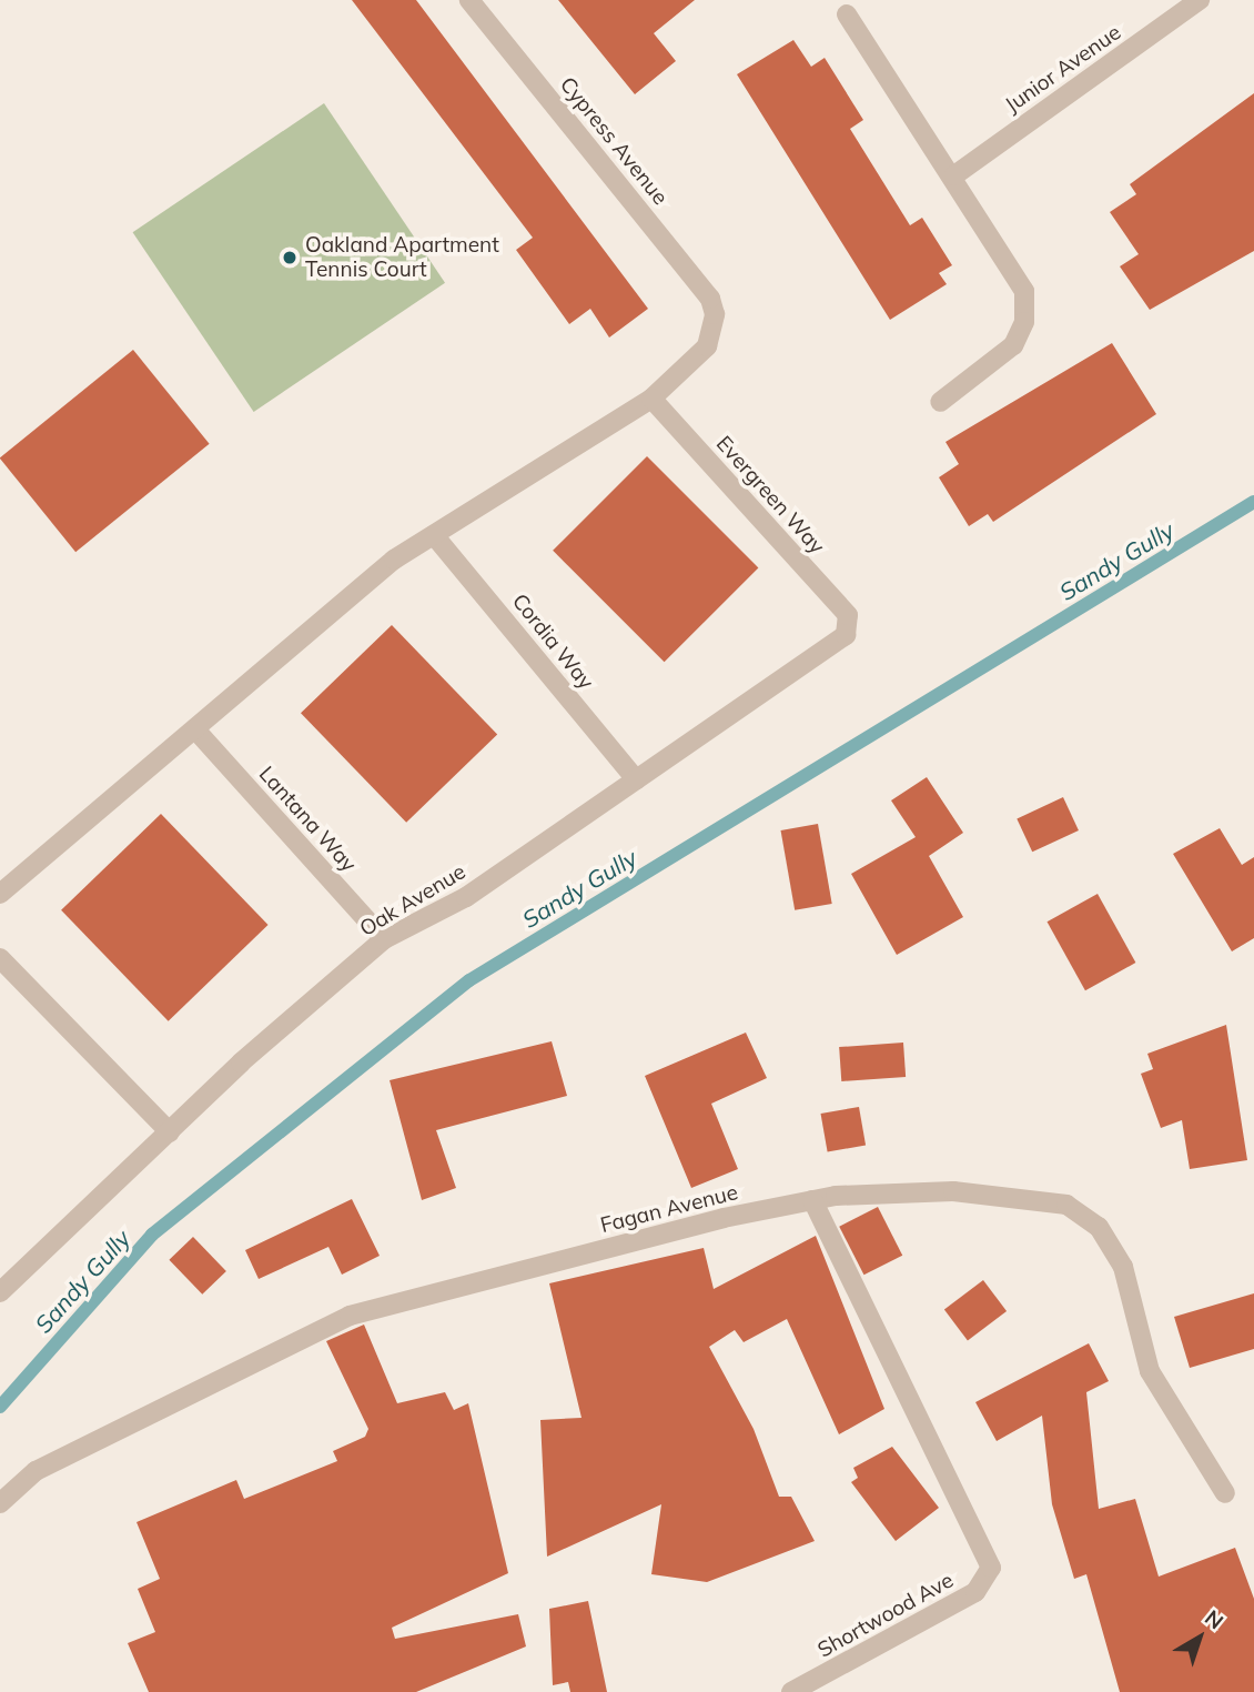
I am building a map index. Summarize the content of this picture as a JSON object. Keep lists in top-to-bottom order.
{
  "streets": {
    "street": [
      "Junior Avenue",
      "Cypress Avenue",
      "Evergreen Way",
      "Cordia Way",
      "Lantana Way",
      "Oak Avenue",
      "Fagan Avenue",
      "Shortwood Ave"
    ]
  },
  "crossings": [
    ["Cypress Avenue", "Evergreen Way"],
    ["Evergreen Way", "Oak Avenue"],
    ["Cordia Way", "Oak Avenue"],
    ["Lantana Way", "Oak Avenue"],
    ["Fagan Avenue", "Shortwood Ave"]
  ],
  "water": ["Sandy Gully"],
  "places": ["Oakland Apartment Tennis Court"],
  "north": "top right"
}
